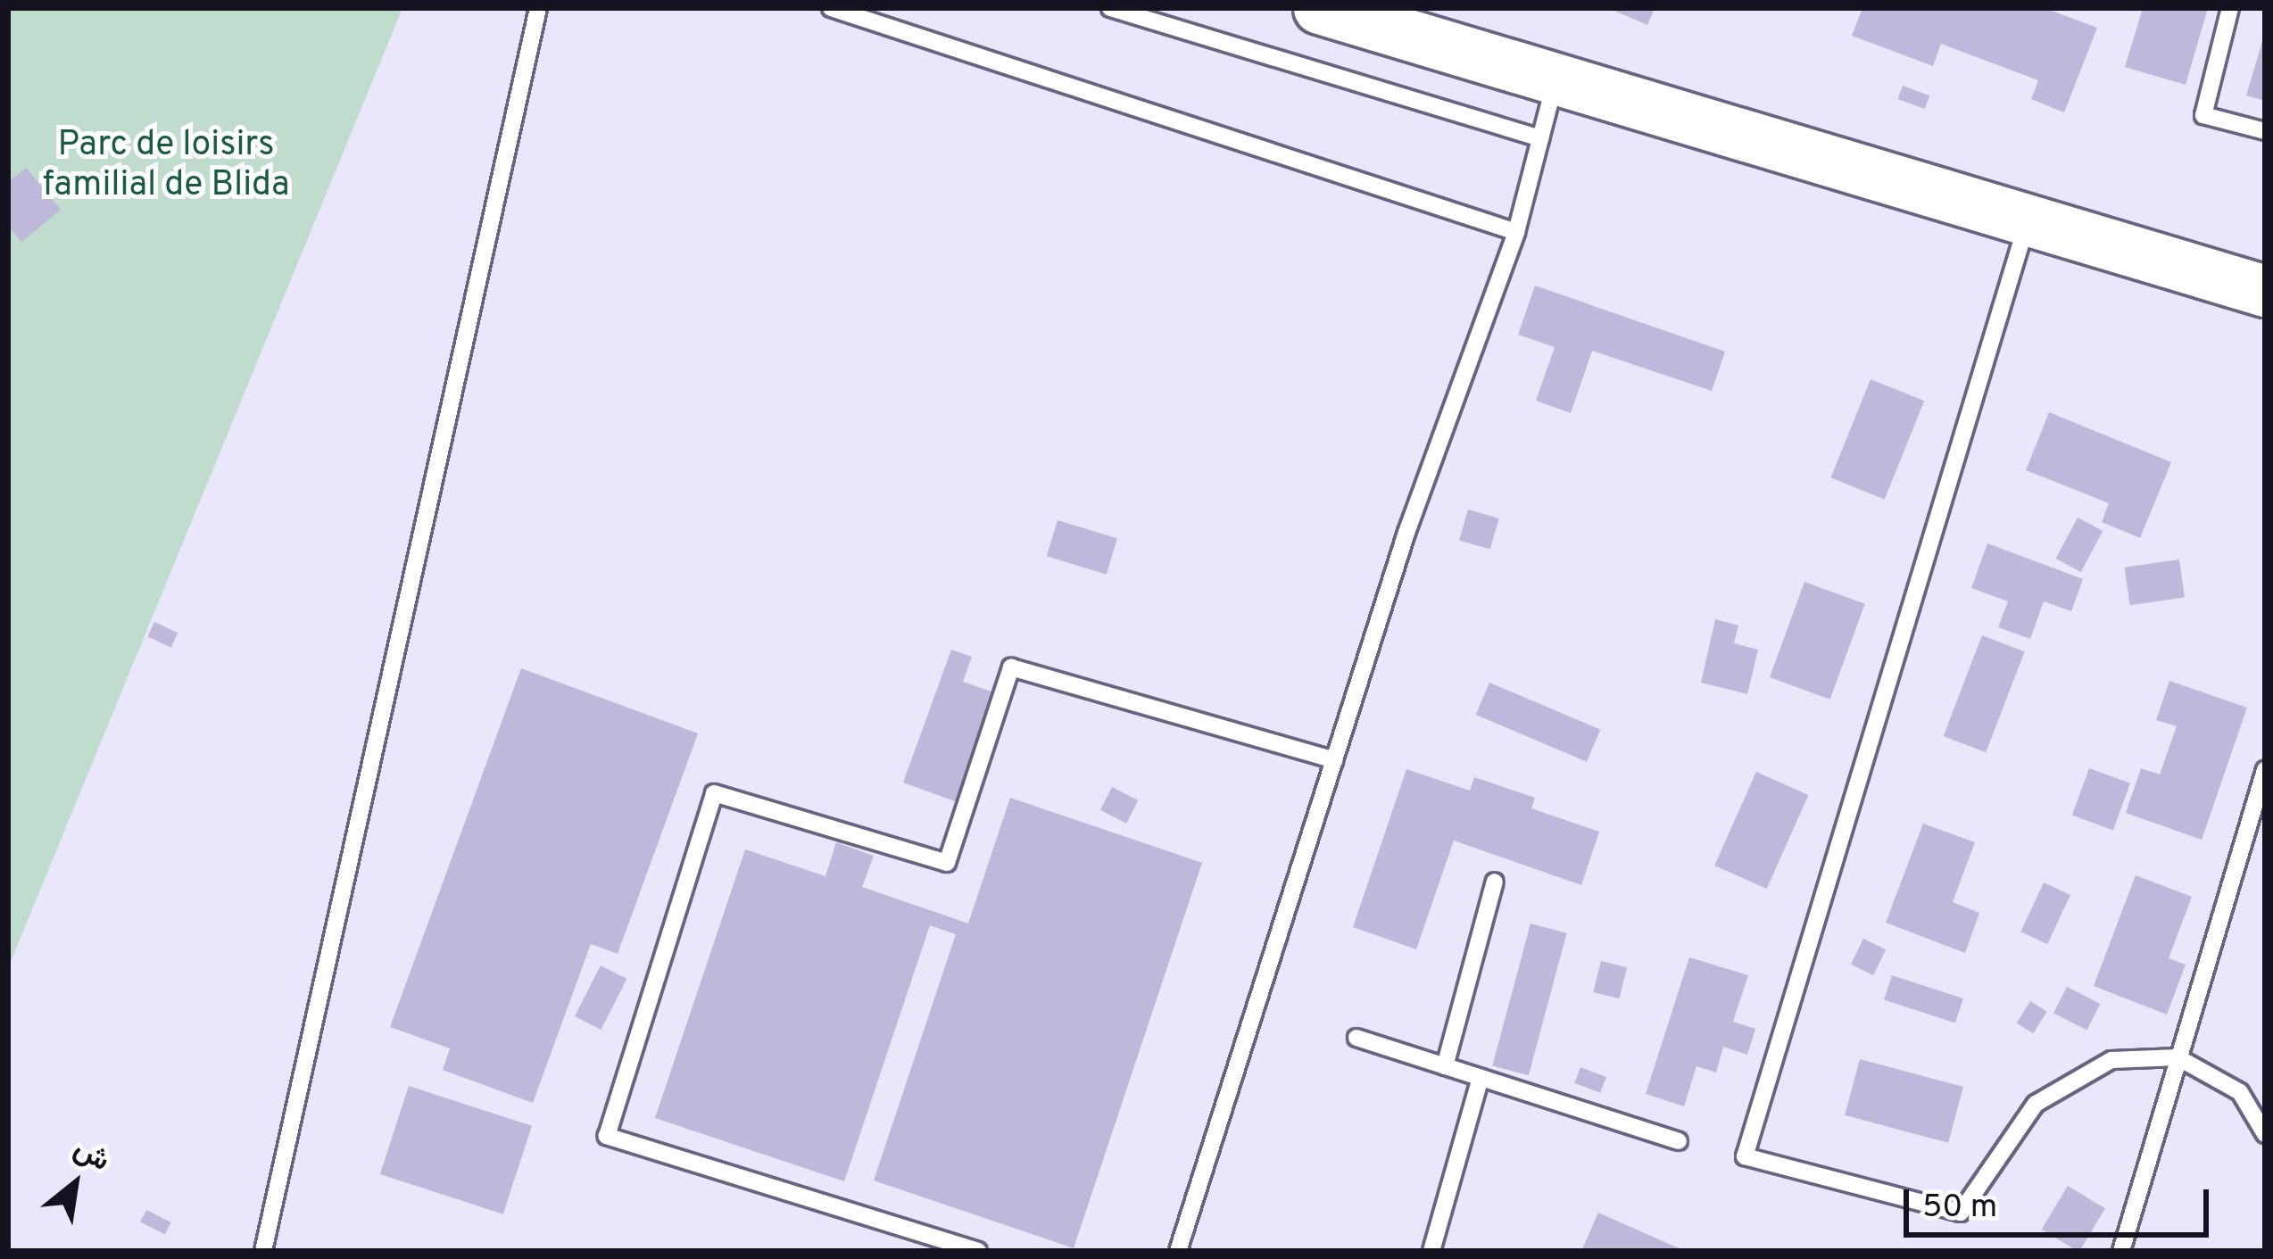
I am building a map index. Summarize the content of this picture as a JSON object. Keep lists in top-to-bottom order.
{
  "parks": ["Parc de loisirs familial de Blida"],
  "scale_bar": "50 m",
  "north": "top right"
}
